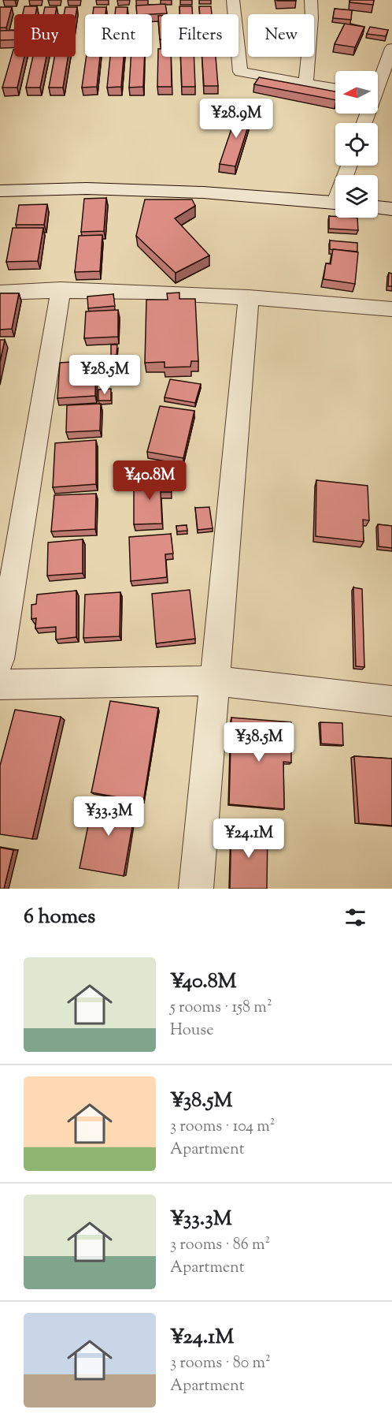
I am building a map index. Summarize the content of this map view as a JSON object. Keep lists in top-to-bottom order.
{
  "north": "left",
  "page": {
    "chip": [
      "Buy",
      "Rent",
      "Filters",
      "New"
    ],
    "price": [
      "¥28.9M",
      "¥28.5M",
      "¥40.8M",
      "¥38.5M",
      "¥33.3M",
      "¥24.1M"
    ],
    "heading": "6 homes",
    "list": [
      {
        "name": "¥40.8M",
        "note": "5 rooms · 158 m² · House"
      },
      {
        "name": "¥38.5M",
        "note": "3 rooms · 104 m² · Apartment"
      },
      {
        "name": "¥33.3M",
        "note": "3 rooms · 86 m² · Apartment"
      },
      {
        "name": "¥24.1M",
        "note": "3 rooms · 80 m² · Apartment"
      }
    ]
  }
}
